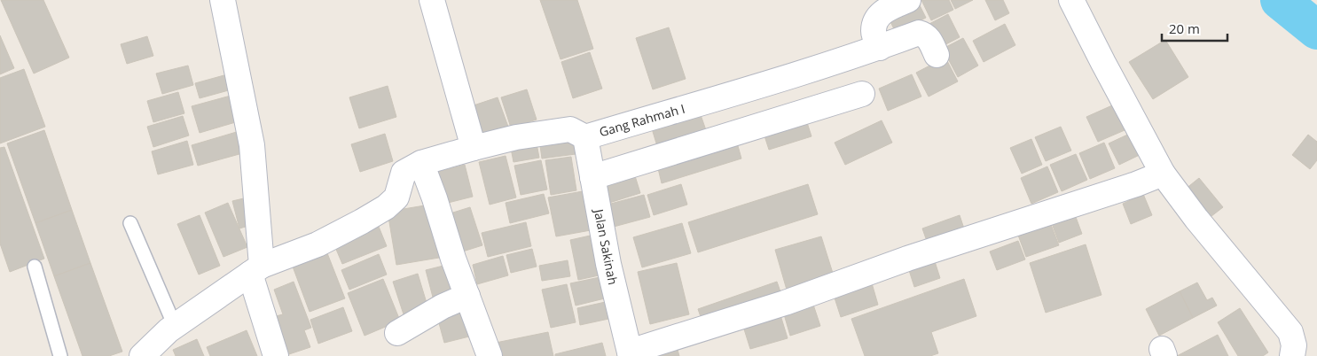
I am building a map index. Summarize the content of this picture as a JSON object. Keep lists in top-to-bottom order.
{
  "streets": {
    "street": ["Gang Rahmah I", "Jalan Sakinah"]
  },
  "crossings": [
    ["Gang Rahmah I", "Jalan Sakinah"]
  ],
  "scale_bar": "20 m"
}
